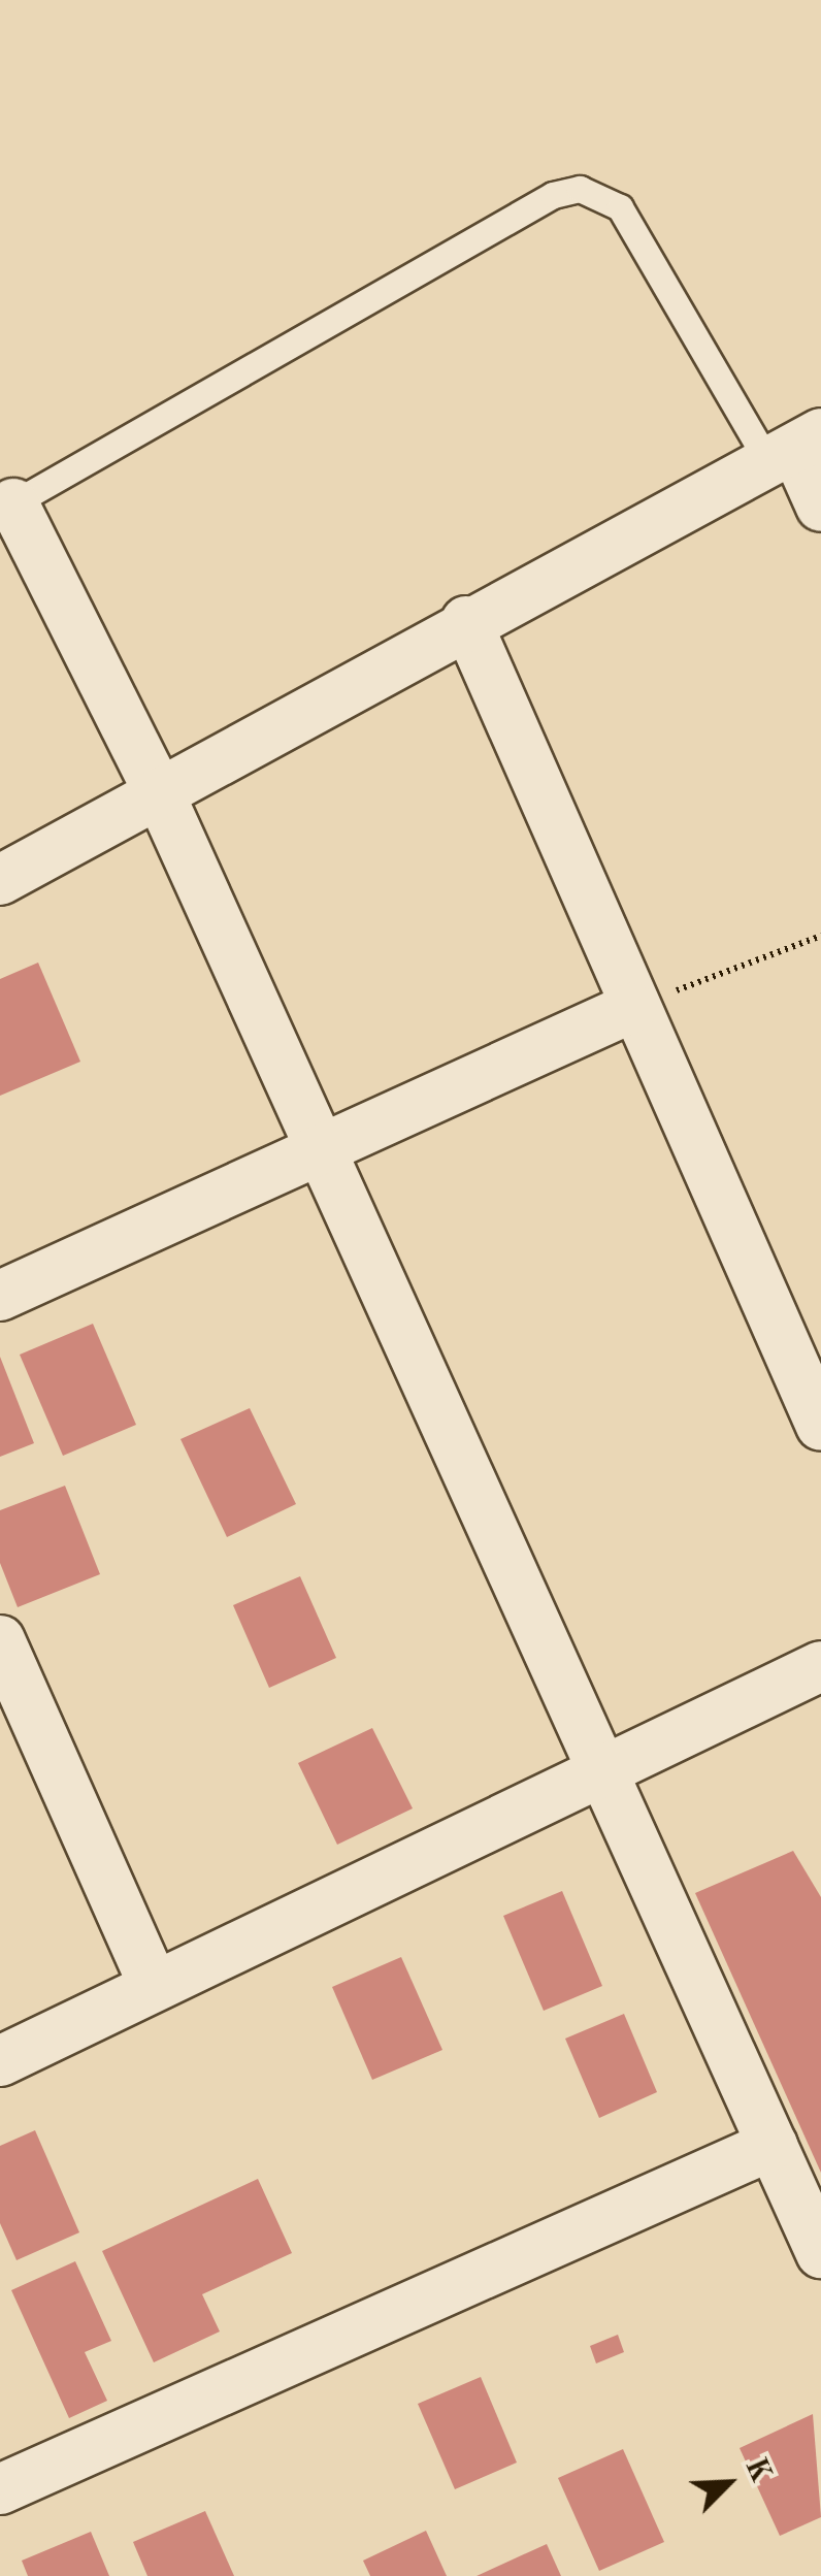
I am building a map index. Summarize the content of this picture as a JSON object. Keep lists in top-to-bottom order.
{
  "north": "top right"
}
